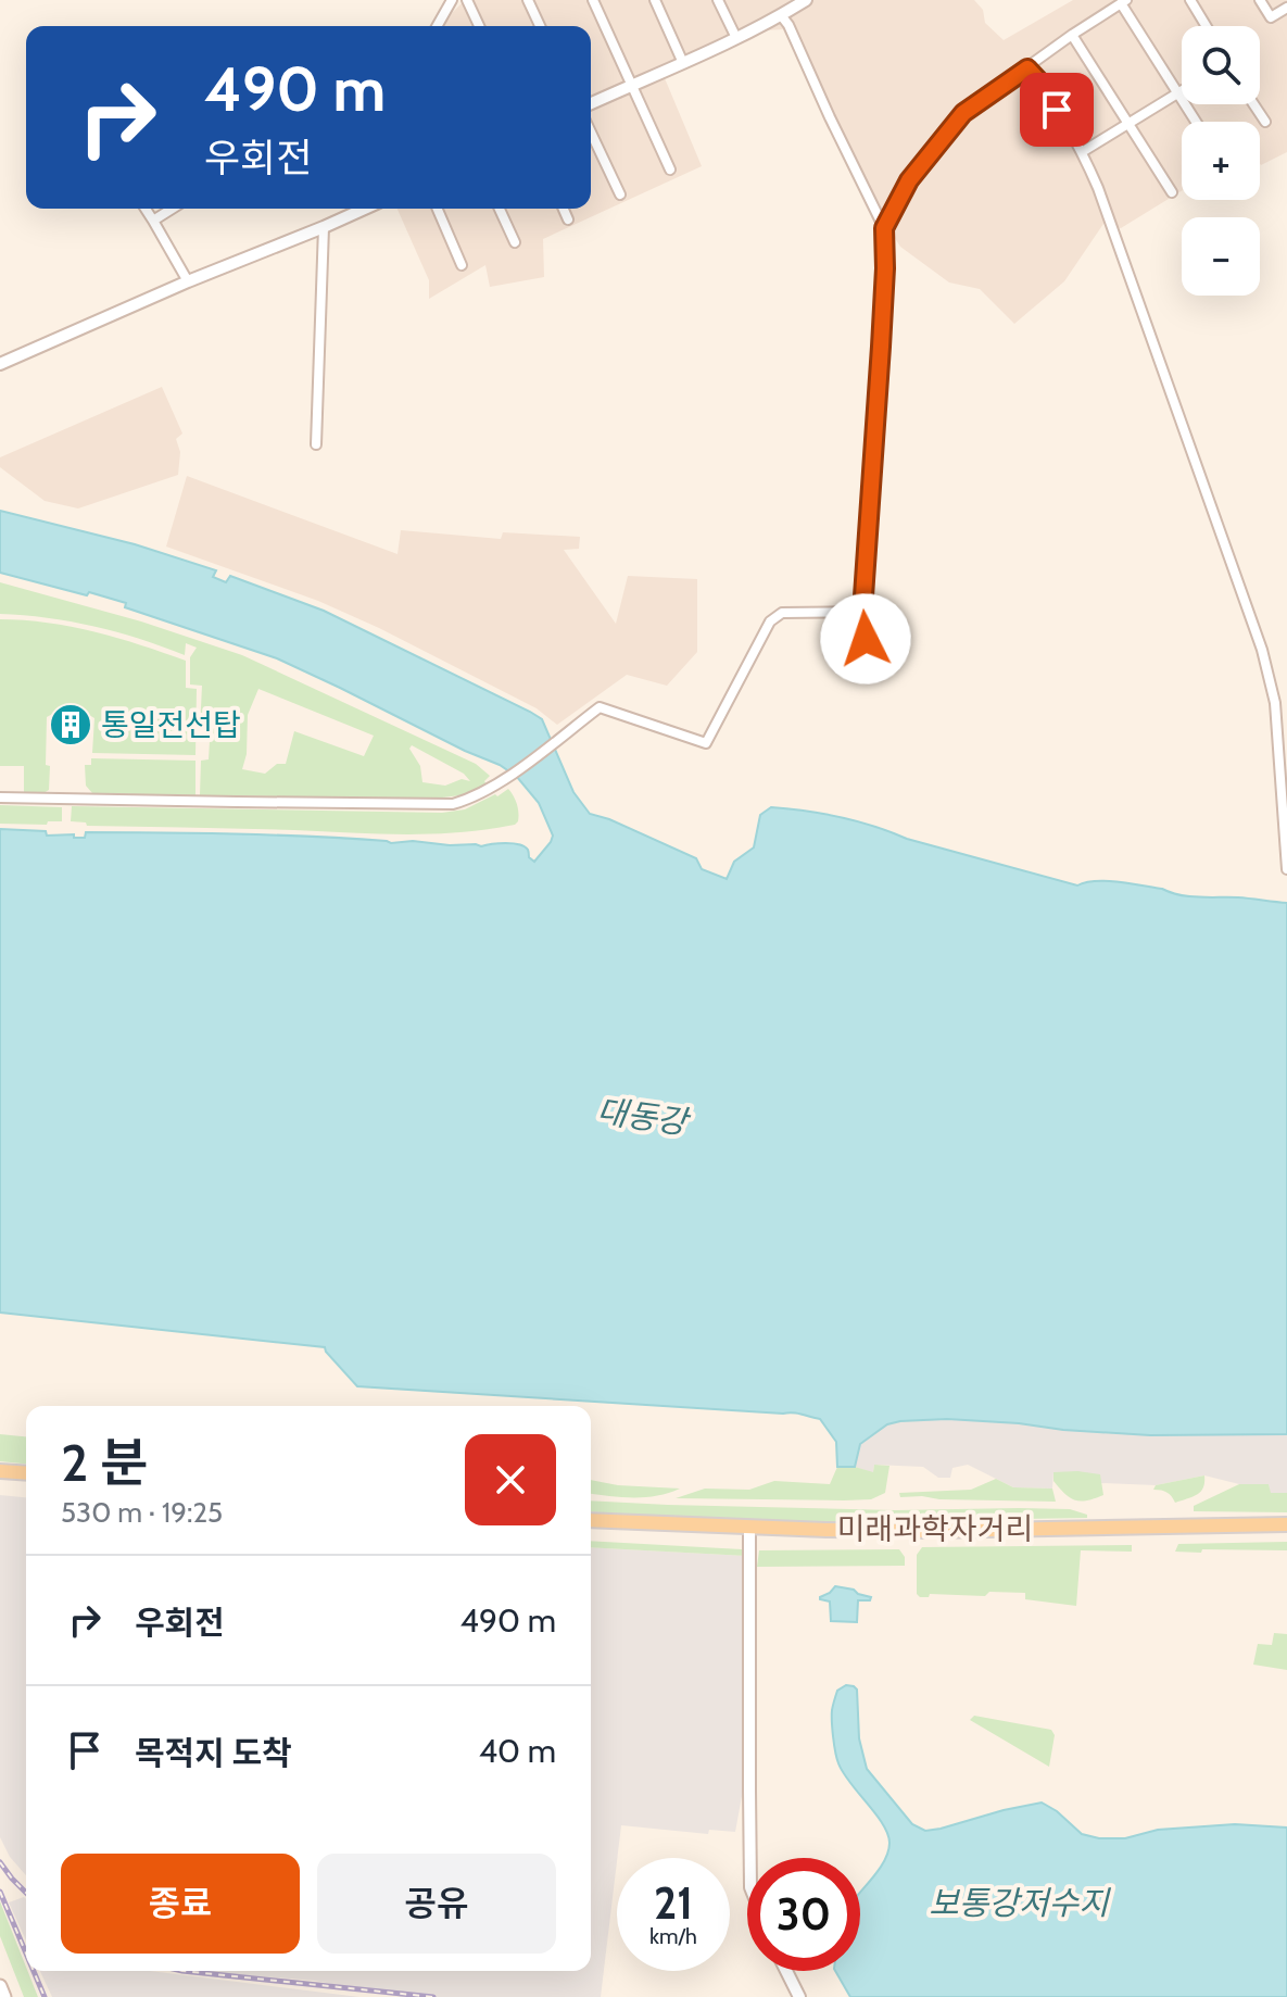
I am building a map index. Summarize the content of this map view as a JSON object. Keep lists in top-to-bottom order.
{
  "streets": {
    "main road": ["미래과학자거리"]
  },
  "water": ["대동강", "보통강저수지"],
  "places": {
    "building": ["통일전선탑"]
  },
  "page": {
    "map_buttons": ["+", "−"],
    "turn": ["490 m", "우회전"],
    "heading": ["2 분", "530 m · 19:25"],
    "list": [
      {
        "name": "우회전",
        "value": "490 m"
      },
      {
        "name": "목적지 도착",
        "value": "40 m"
      }
    ],
    "buttons": ["종료", "공유"],
    "speed": "21 km/h",
    "limit": "30"
  }
}
